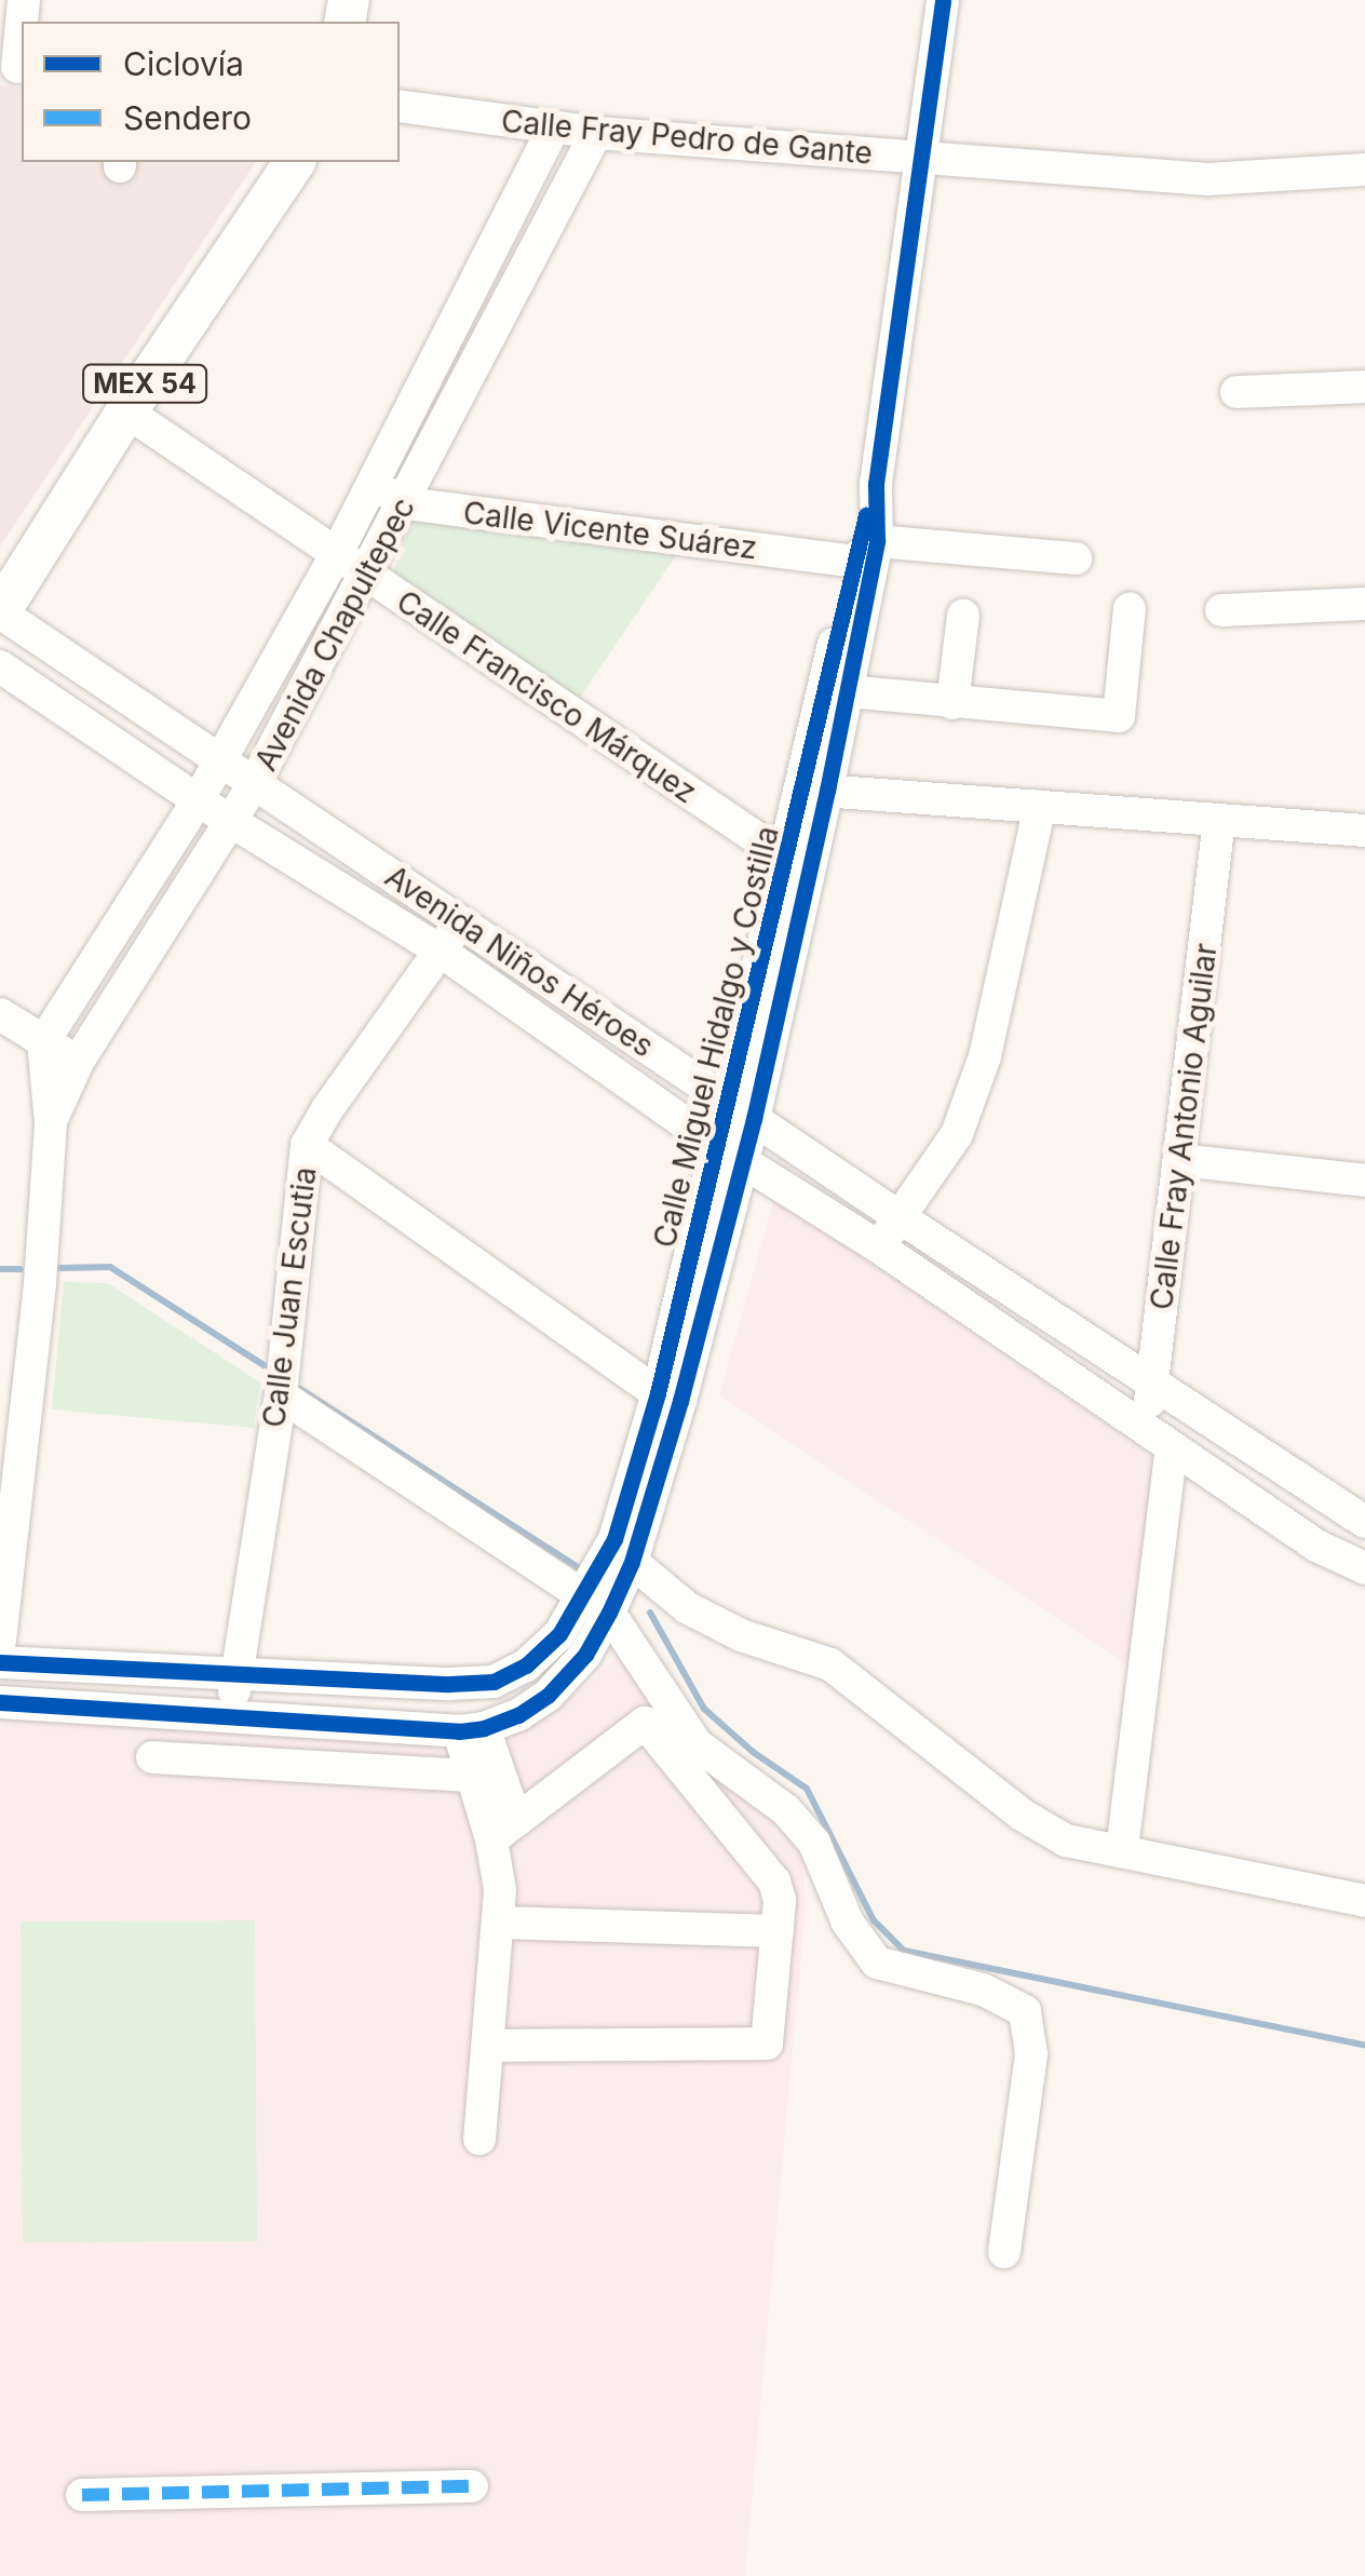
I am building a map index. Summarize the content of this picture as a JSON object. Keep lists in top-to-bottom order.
{
  "streets": {
    "main road": ["MEX 54"],
    "street": [
      "Calle Fray Pedro de Gante",
      "Calle Vicente Suárez",
      "Avenida Chapultepec",
      "Calle Francisco Márquez",
      "Avenida Niños Héroes",
      "Calle Miguel Hidalgo y Costilla",
      "Calle Fray Antonio Aguilar",
      "Calle Juan Escutia"
    ]
  },
  "crossings": [
    ["Calle Fray Pedro de Gante", "Avenida Chapultepec"],
    ["Calle Fray Pedro de Gante", "Calle Miguel Hidalgo y Costilla"],
    ["MEX 54", "Calle Francisco Márquez"],
    ["MEX 54", "Avenida Niños Héroes"],
    ["Calle Vicente Suárez", "Avenida Chapultepec"],
    ["Calle Vicente Suárez", "Calle Miguel Hidalgo y Costilla"],
    ["Avenida Chapultepec", "Calle Francisco Márquez"],
    ["Avenida Chapultepec", "Avenida Niños Héroes"],
    ["Calle Francisco Márquez", "Calle Miguel Hidalgo y Costilla"],
    ["Avenida Niños Héroes", "Calle Miguel Hidalgo y Costilla"],
    ["Avenida Niños Héroes", "Calle Fray Antonio Aguilar"],
    ["Avenida Niños Héroes", "Calle Juan Escutia"]
  ],
  "legend": ["Ciclovía", "Sendero"]
}
